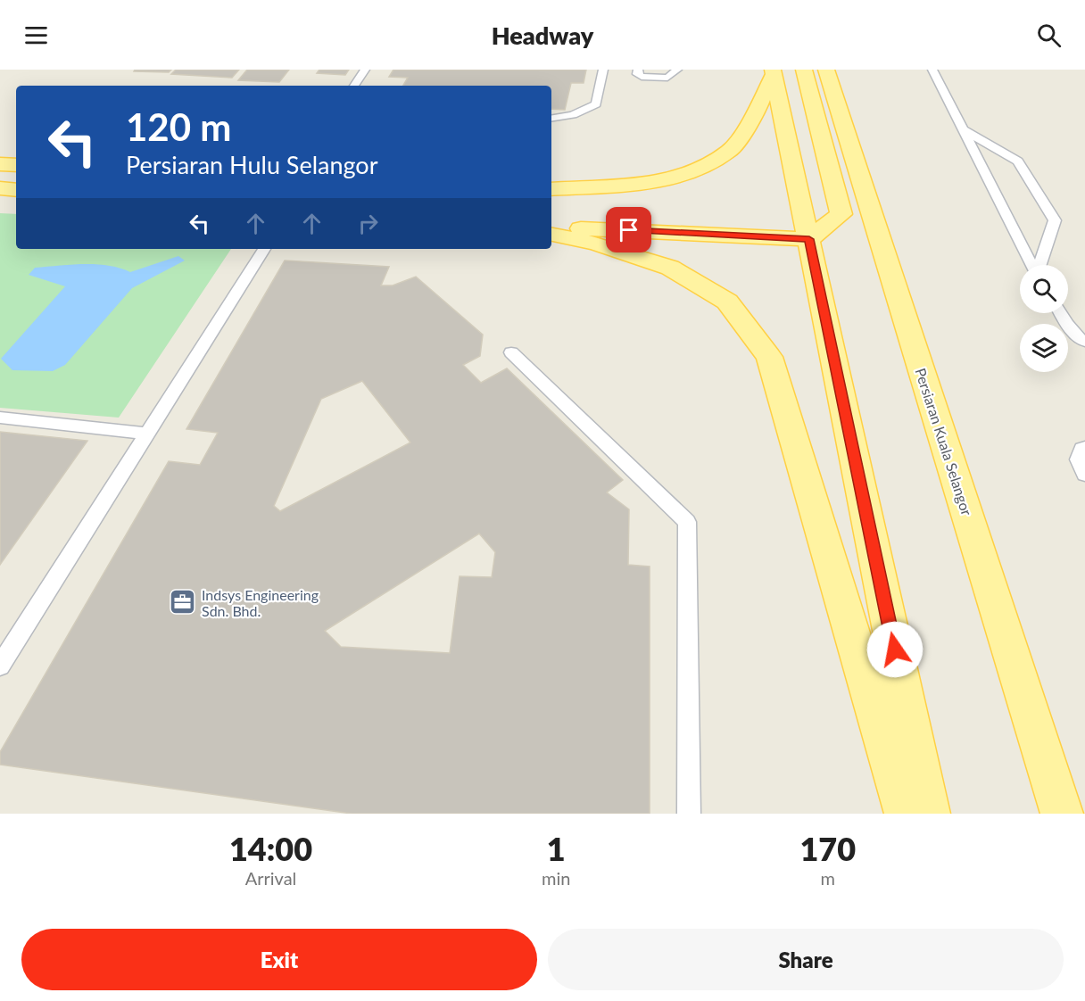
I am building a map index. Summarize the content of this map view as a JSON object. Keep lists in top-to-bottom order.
{
  "streets": {
    "main road": ["Persiaran Kuala Selangor"]
  },
  "places": {
    "office": ["Indsys Engineering Sdn. Bhd."]
  },
  "page": {
    "header": "Headway",
    "turn": ["120 m", "Persiaran Hulu Selangor"],
    "eta": [
      "14:00",
      "Arrival",
      "1",
      "min",
      "170",
      "m"
    ],
    "buttons": ["Exit", "Share"]
  }
}
